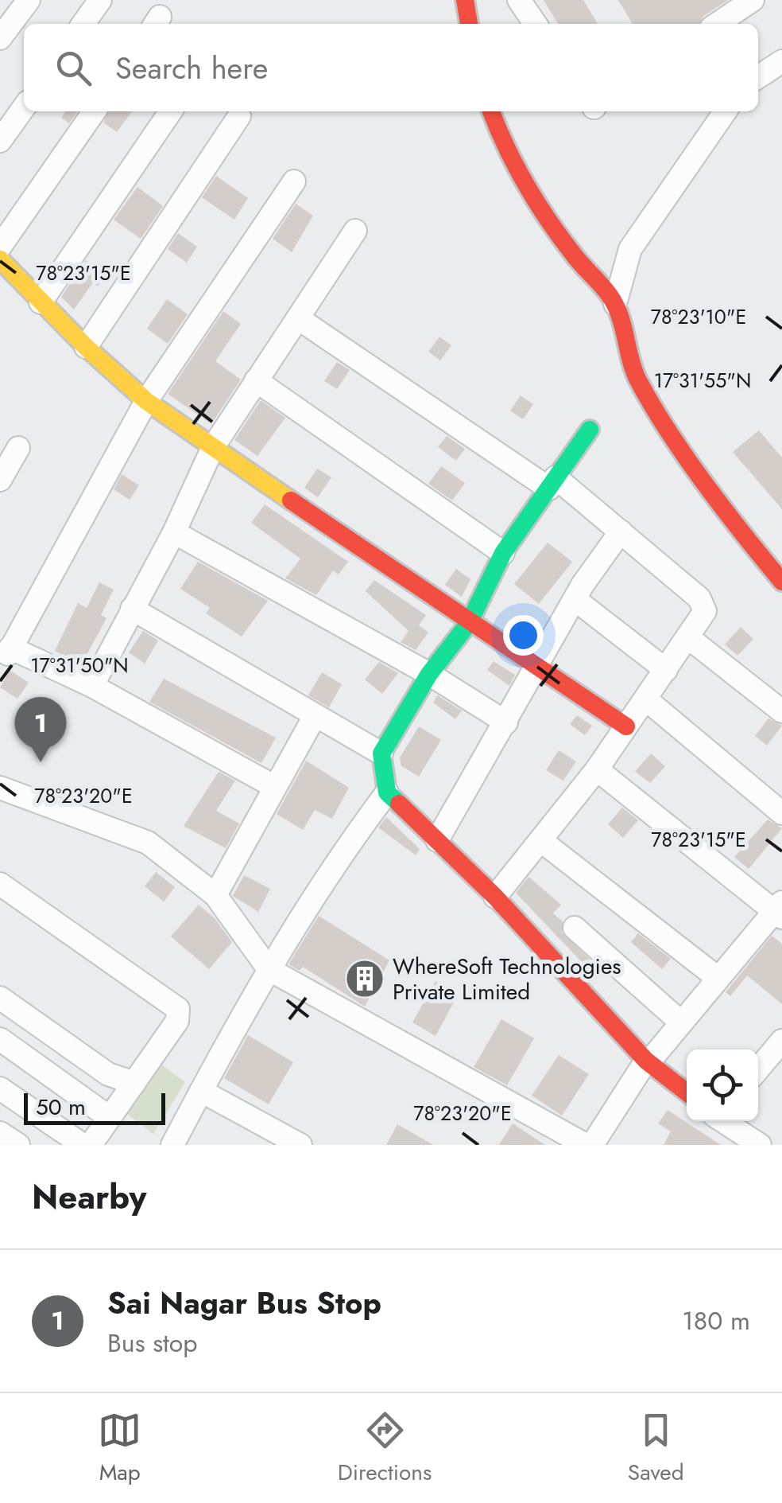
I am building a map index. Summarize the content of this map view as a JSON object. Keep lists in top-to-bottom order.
{
  "places": {
    "building": ["WhereSoft Technologies Private Limited"]
  },
  "scale_bar": "50 m",
  "page": {
    "search": "Search here",
    "pins": "1",
    "scale": "50 m",
    "heading": "Nearby",
    "list": [
      {
        "mark": "1",
        "name": "Sai Nagar Bus Stop",
        "note": "Bus stop",
        "value": "180 m"
      }
    ],
    "nav": ["Map", "Directions", "Saved"]
  },
  "coordinates": [
    "78°23'15\"E",
    "78°23'10\"E",
    "17°31'55\"N",
    "17°31'50\"N",
    "78°23'20\"E"
  ]
}
